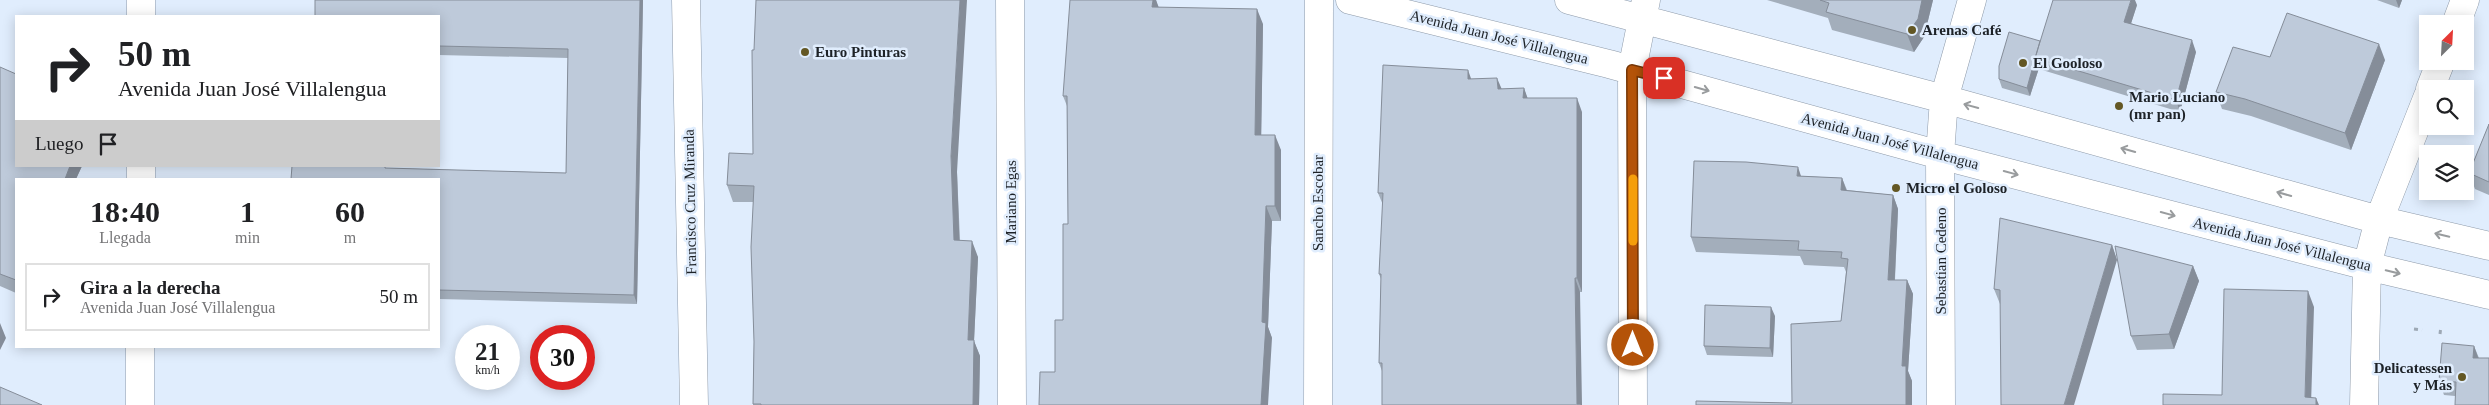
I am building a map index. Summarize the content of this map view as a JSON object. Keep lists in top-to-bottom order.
{
  "streets": {
    "street": [
      "Avenida Juan José Villalengua",
      "Francisco Cruz Miranda",
      "Mariano Egas",
      "Sancho Escobar",
      "Sebastian Cedeno"
    ]
  },
  "crossings": [
    ["Avenida Juan José Villalengua", "Sebastian Cedeno"]
  ],
  "places": [
    "Arenas Café",
    "Euro Pinturas",
    "El Gooloso",
    "Mario Luciano (mr pan)",
    "Micro el Goloso",
    "Delicatessen y Más"
  ],
  "north": "top right",
  "page": {
    "turn": ["50 m", "Avenida Juan José Villalengua"],
    "then": "Luego",
    "eta": [
      "18:40",
      "Llegada",
      "1",
      "min",
      "60",
      "m"
    ],
    "list": [
      {
        "name": "Gira a la derecha",
        "note": "Avenida Juan José Villalengua",
        "value": "50 m"
      }
    ],
    "speed": "21 km/h",
    "limit": "30"
  }
}
